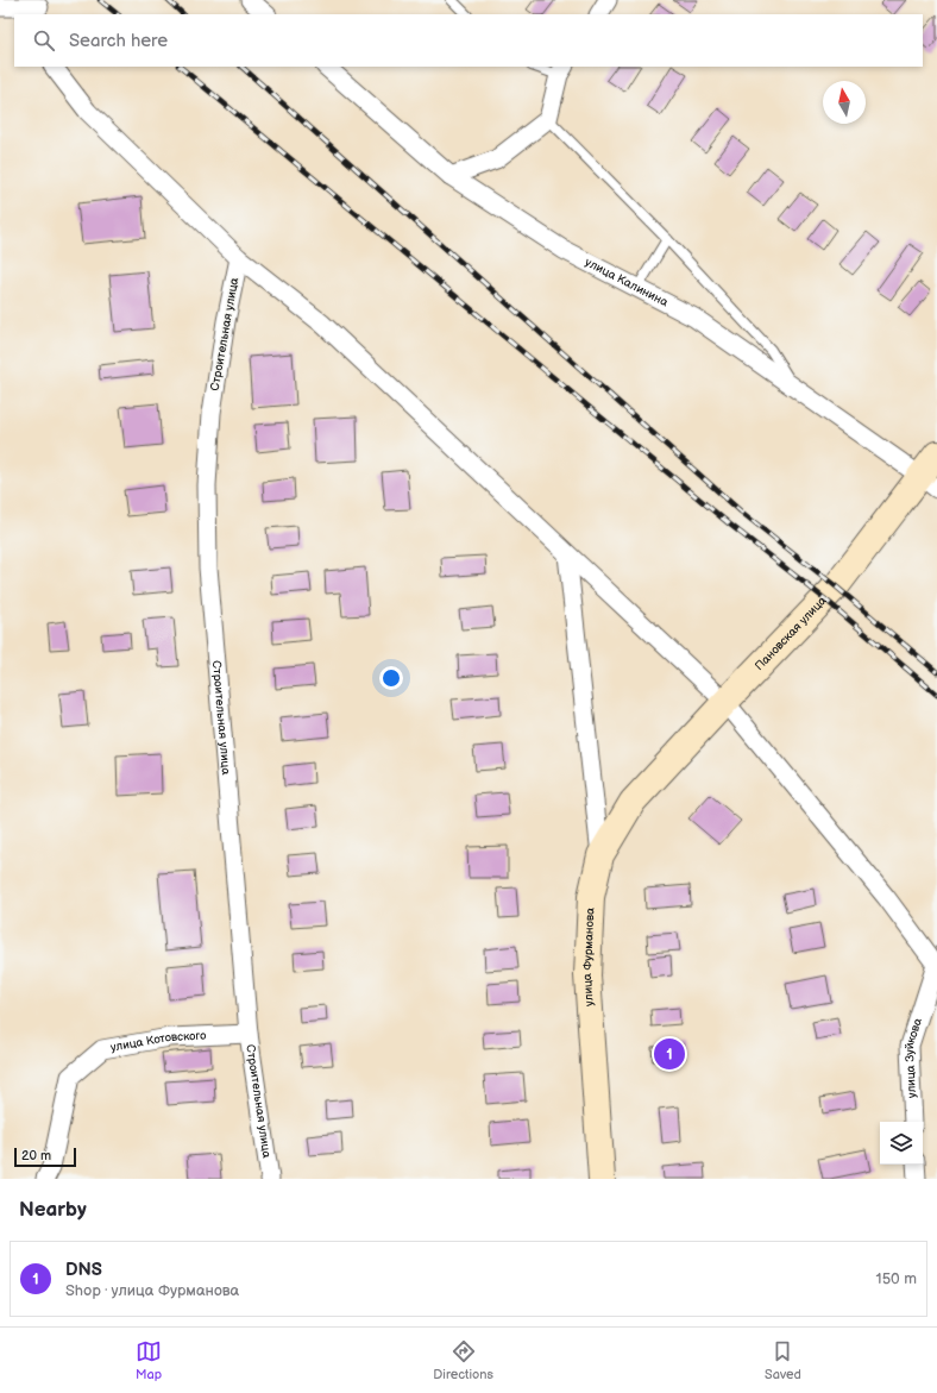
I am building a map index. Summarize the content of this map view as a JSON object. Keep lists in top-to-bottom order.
{
  "streets": {
    "main road": ["Пановская улица", "улица Фурманова"],
    "street": [
      "улица Калинина",
      "Строительная улица",
      "улица Котовского",
      "улица Зуйкова"
    ]
  },
  "crossings": [
    ["улица Калинина", "Пановская улица"],
    ["Строительная улица", "улица Котовского"],
    ["Пановская улица", "улица Фурманова"]
  ],
  "scale_bar": "20 m",
  "north": "top",
  "page": {
    "search": "Search here",
    "pins": "1",
    "scale": "20 m",
    "heading": "Nearby",
    "list": [
      {
        "mark": "1",
        "name": "DNS",
        "note": "Shop · улица Фурманова",
        "value": "150 m"
      }
    ],
    "nav": ["Map", "Directions", "Saved"]
  }
}
